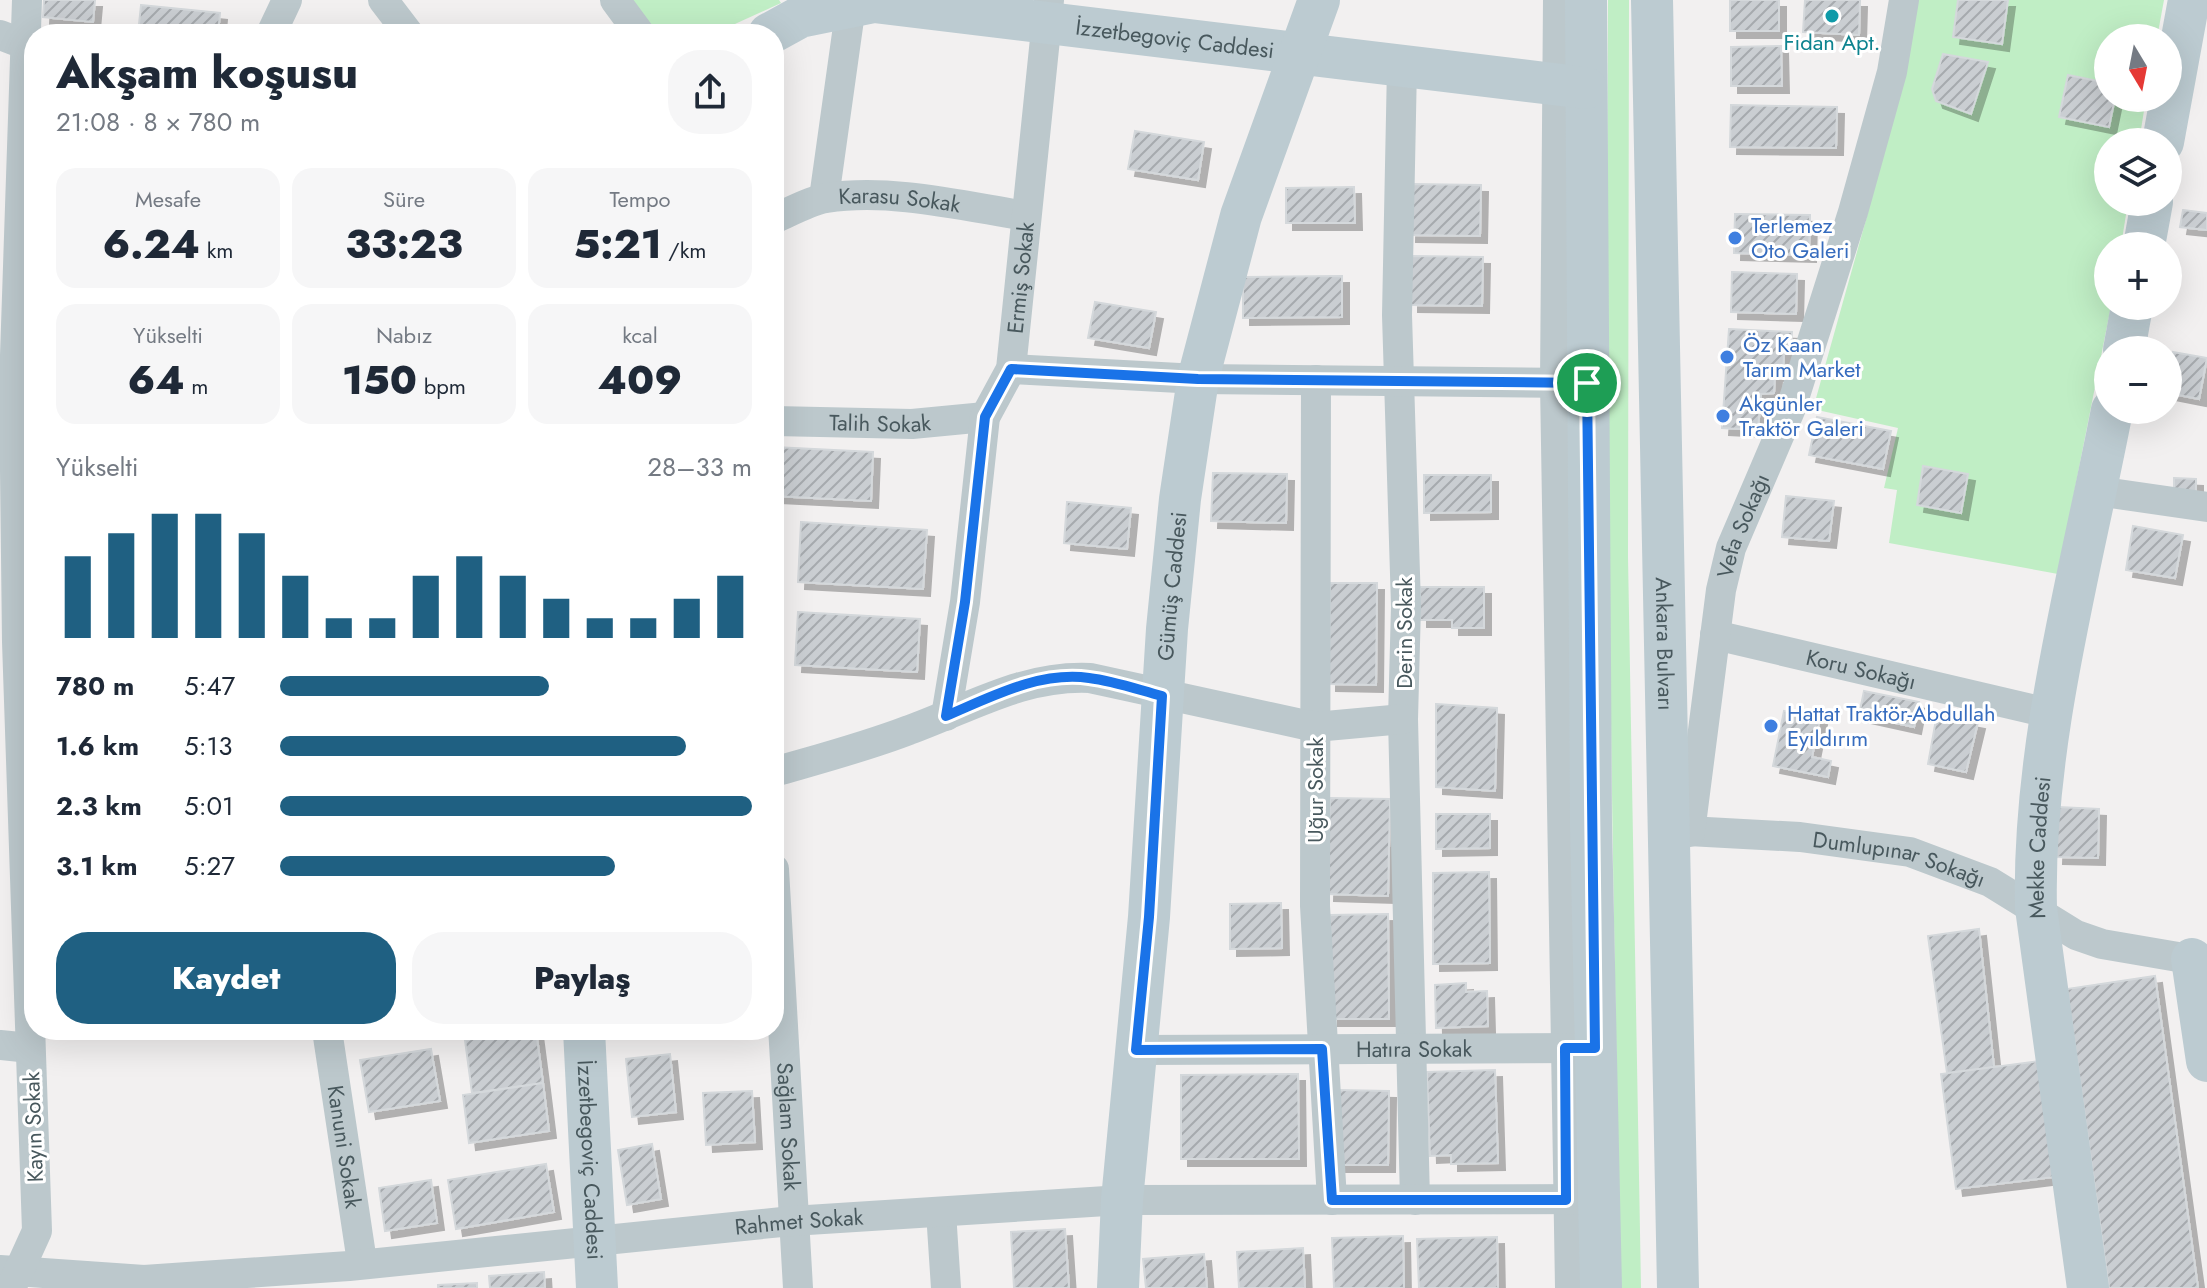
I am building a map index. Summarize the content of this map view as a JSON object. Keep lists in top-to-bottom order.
{
  "streets": {
    "street": [
      "İzzetbegoviç Caddesi",
      "Karasu Sokak",
      "Ermiş Sokak",
      "Talih Sokak",
      "Vefa Sokağı",
      "Gümüş Caddesi",
      "Derin Sokak",
      "Ankara Bulvarı",
      "Koru Sokağı",
      "Uğur Sokak",
      "Mekke Caddesi",
      "Dumlupınar Sokağı",
      "Hatıra Sokak",
      "Kayın Sokak",
      "Sağlam Sokak",
      "Kanuni Sokak",
      "Rahmet Sokak"
    ]
  },
  "crossings": [
    ["İzzetbegoviç Caddesi", "Ermiş Sokak"],
    ["İzzetbegoviç Caddesi", "Gümüş Caddesi"],
    ["İzzetbegoviç Caddesi", "Derin Sokak"],
    ["İzzetbegoviç Caddesi", "Rahmet Sokak"],
    ["Karasu Sokak", "Ermiş Sokak"],
    ["Ermiş Sokak", "Talih Sokak"],
    ["Vefa Sokağı", "Ankara Bulvarı"],
    ["Vefa Sokağı", "Koru Sokağı"],
    ["Vefa Sokağı", "Dumlupınar Sokağı"],
    ["Gümüş Caddesi", "Hatıra Sokak"],
    ["Gümüş Caddesi", "Rahmet Sokak"],
    ["Derin Sokak", "Hatıra Sokak"],
    ["Derin Sokak", "Rahmet Sokak"],
    ["Ankara Bulvarı", "Dumlupınar Sokağı"],
    ["Koru Sokağı", "Mekke Caddesi"],
    ["Uğur Sokak", "Hatıra Sokak"],
    ["Uğur Sokak", "Rahmet Sokak"],
    ["Mekke Caddesi", "Dumlupınar Sokağı"],
    ["Kayın Sokak", "Rahmet Sokak"],
    ["Sağlam Sokak", "Rahmet Sokak"],
    ["Kanuni Sokak", "Rahmet Sokak"]
  ],
  "places": [
    "Fidan Apt.",
    "Terlemez Oto Galeri",
    "Öz Kaan Tarım Market",
    "Akgünler Traktör Galeri",
    "Hattat Traktör-Abdullah Eyıldırım"
  ],
  "north": "bottom",
  "page": {
    "map_buttons": ["+", "−"],
    "heading": ["Akşam koşusu", "21:08 · 8 × 780 m"],
    "stats": [
      ["Mesafe", "6.24 km"],
      ["Süre", "33:23"],
      ["Tempo", "5:21 /km"],
      ["Yükselti", "64 m"],
      ["Nabız", "150 bpm"],
      ["kcal", "409"]
    ],
    "chart": ["Yükselti", "28–33 m"],
    "list": [
      {
        "name": "780 m",
        "note": "5:47"
      },
      {
        "name": "1.6 km",
        "note": "5:13"
      },
      {
        "name": "2.3 km",
        "note": "5:01"
      },
      {
        "name": "3.1 km",
        "note": "5:27"
      }
    ],
    "buttons": ["Kaydet", "Paylaş"]
  }
}
